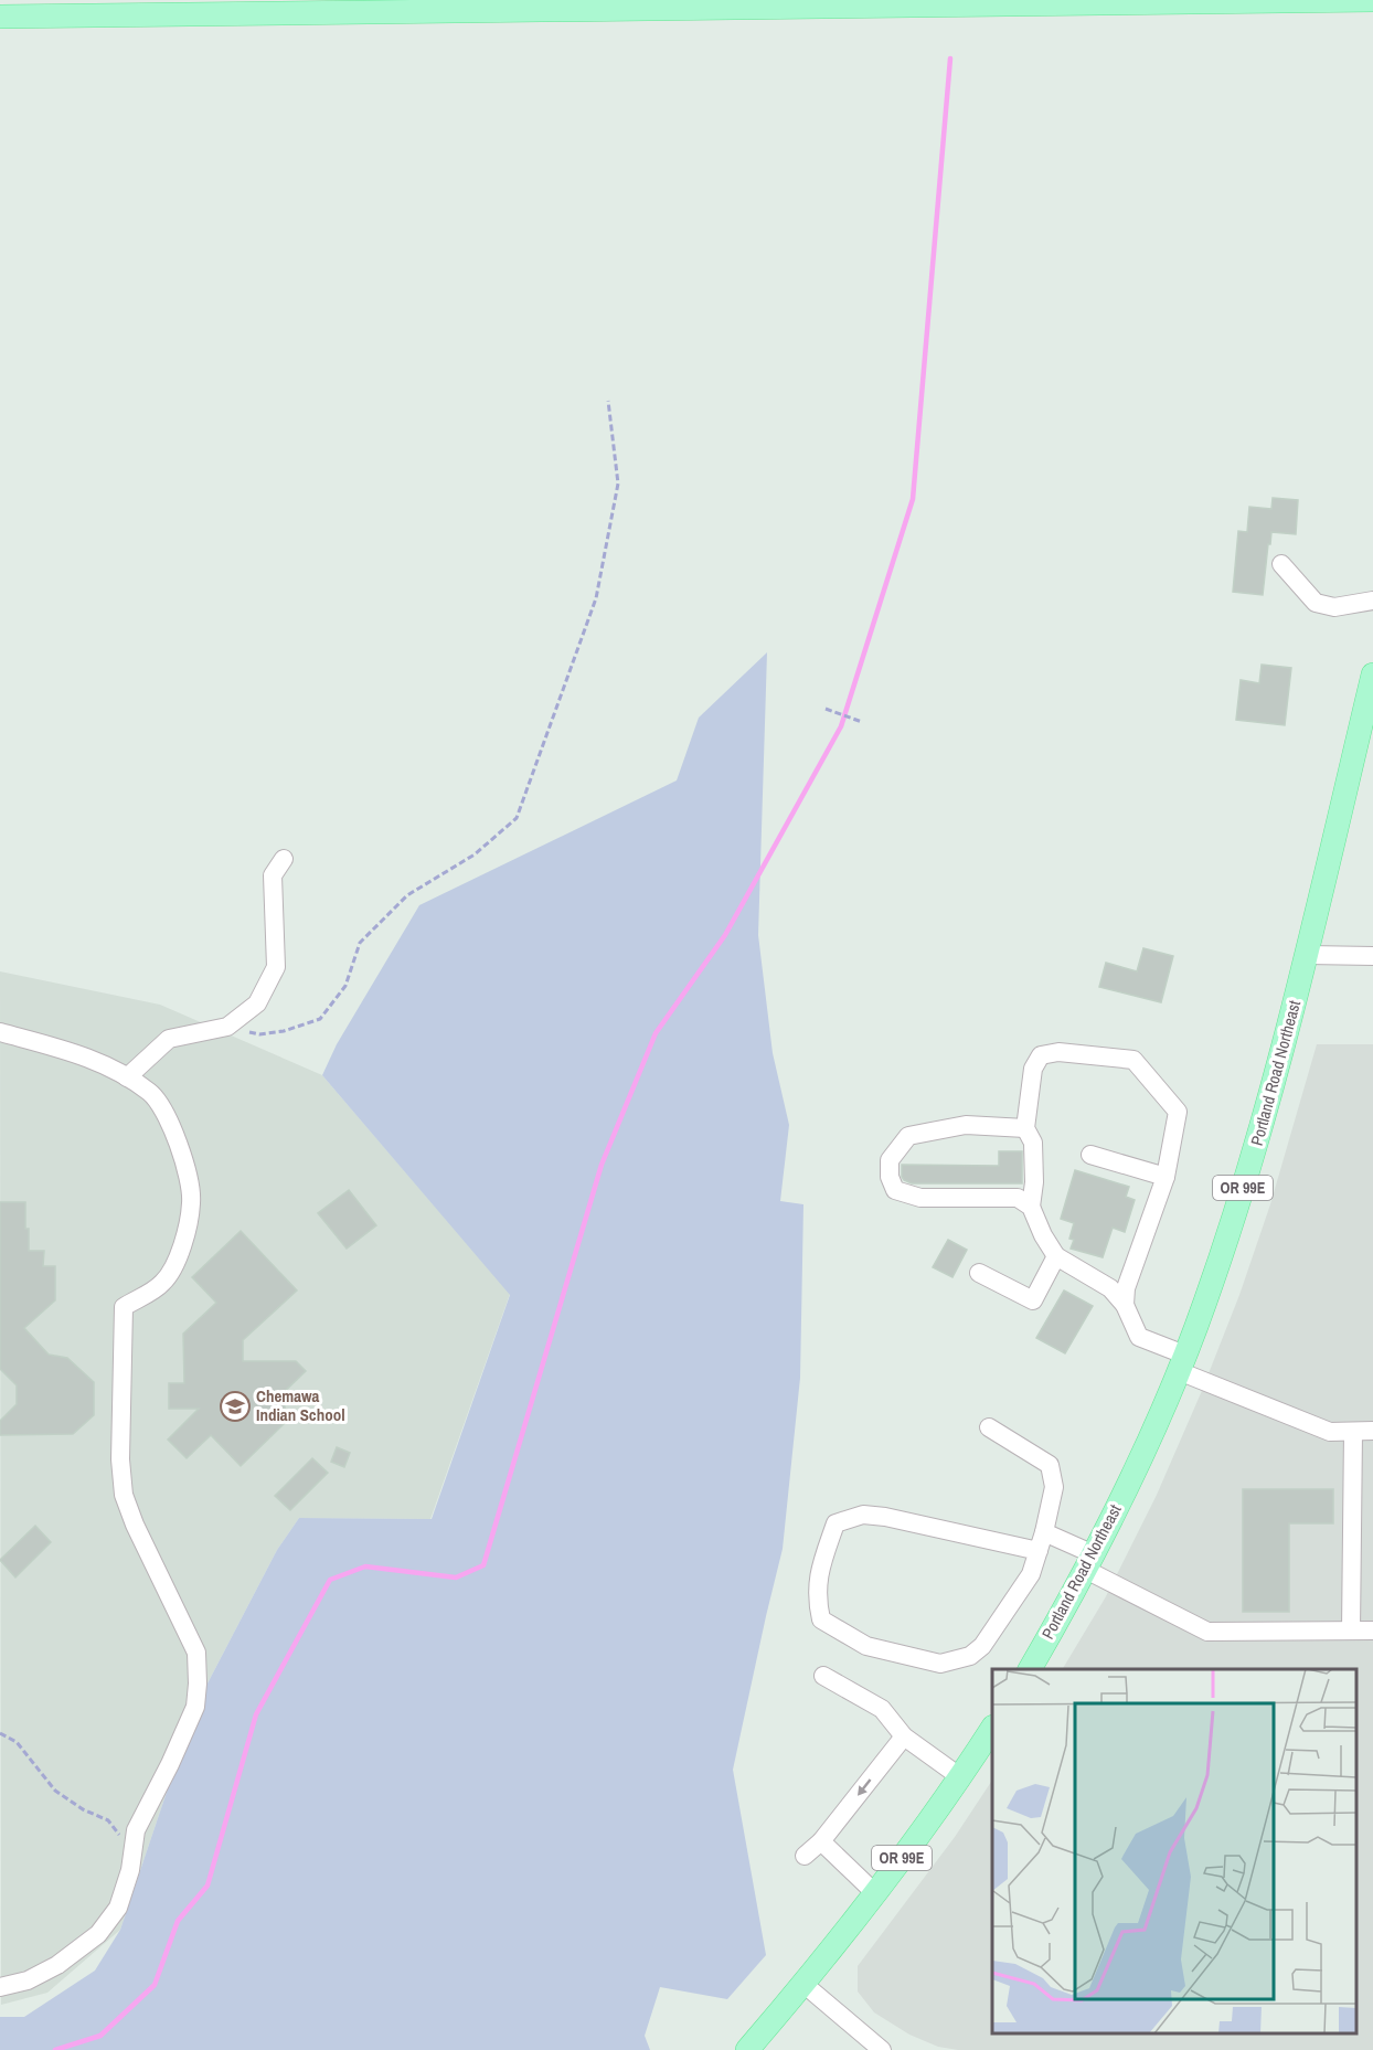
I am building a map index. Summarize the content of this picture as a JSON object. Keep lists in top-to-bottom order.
{
  "streets": {
    "main road": ["Portland Road Northeast", "OR 99E"]
  },
  "places": {
    "school or university": ["Chemawa Indian School"]
  }
}
